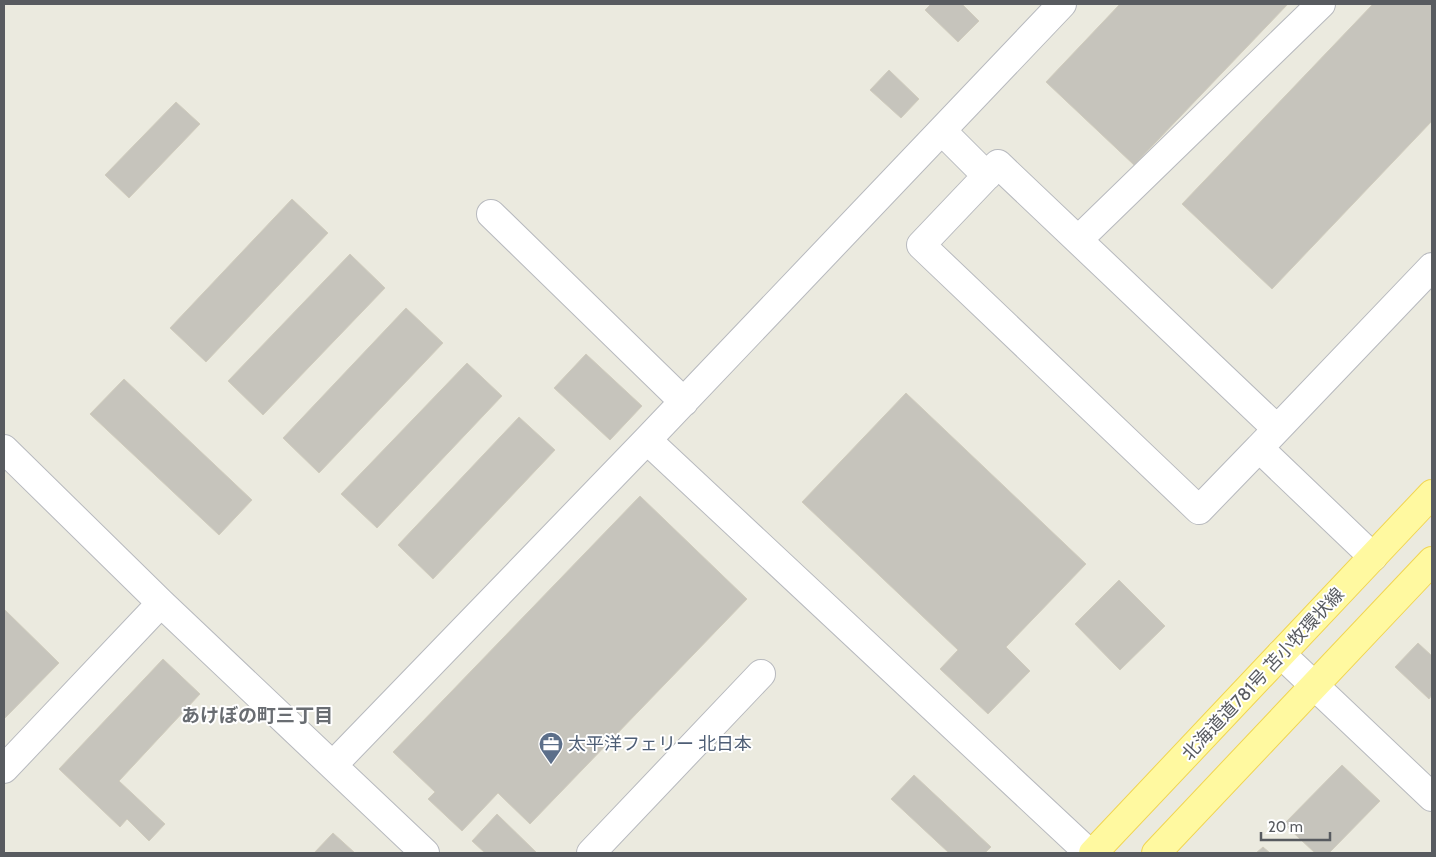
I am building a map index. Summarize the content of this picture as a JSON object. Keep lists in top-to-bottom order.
{
  "streets": {
    "main road": ["北海道道781号 苫小牧環状線"]
  },
  "districts": ["あけぼの町三丁目"],
  "places": {
    "office": ["太平洋フェリー 北日本"]
  },
  "scale_bar": "20 m"
}
